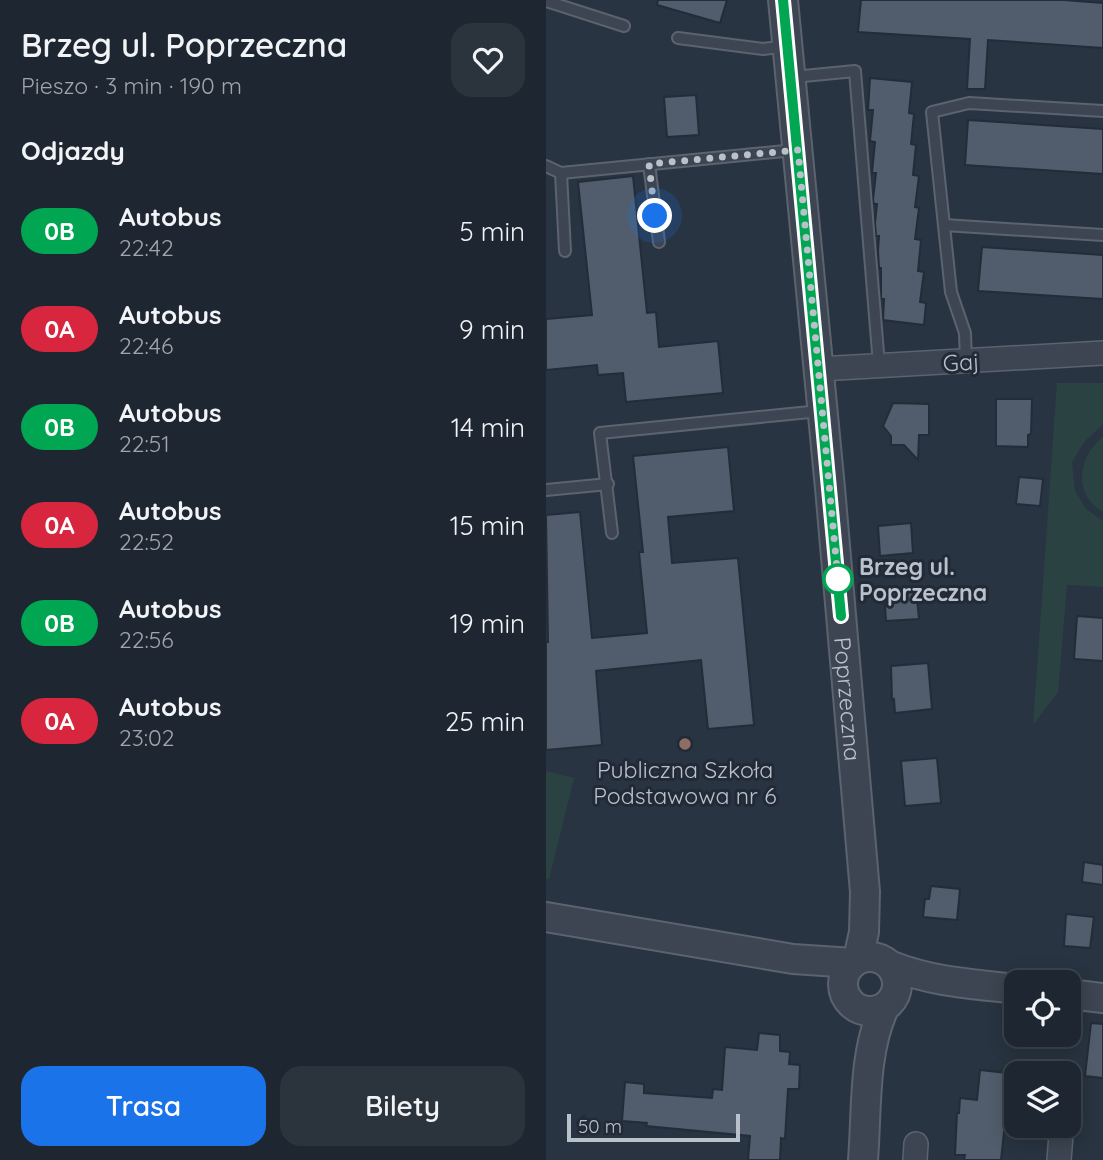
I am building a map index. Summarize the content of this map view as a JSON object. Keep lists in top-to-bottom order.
{
  "streets": {
    "street": ["Gaj", "Poprzeczna"]
  },
  "crossings": [
    ["Gaj", "Poprzeczna"]
  ],
  "places": ["Brzeg ul. Poprzeczna", "Publiczna Szkoła Podstawowa nr 6"],
  "lines": ["bus line 0B"],
  "scale_bar": "50 m",
  "page": {
    "heading": [
      ["Brzeg ul. Poprzeczna", "Pieszo · 3 min · 190 m"],
      "Odjazdy"
    ],
    "list": [
      {
        "mark": "0B",
        "name": "Autobus",
        "note": "22:42",
        "value": "5 min"
      },
      {
        "mark": "0A",
        "name": "Autobus",
        "note": "22:46",
        "value": "9 min"
      },
      {
        "mark": "0B",
        "name": "Autobus",
        "note": "22:51",
        "value": "14 min"
      },
      {
        "mark": "0A",
        "name": "Autobus",
        "note": "22:52",
        "value": "15 min"
      },
      {
        "mark": "0B",
        "name": "Autobus",
        "note": "22:56",
        "value": "19 min"
      },
      {
        "mark": "0A",
        "name": "Autobus",
        "note": "23:02",
        "value": "25 min"
      }
    ],
    "buttons": ["Trasa", "Bilety"],
    "scale": "50 m"
  }
}
